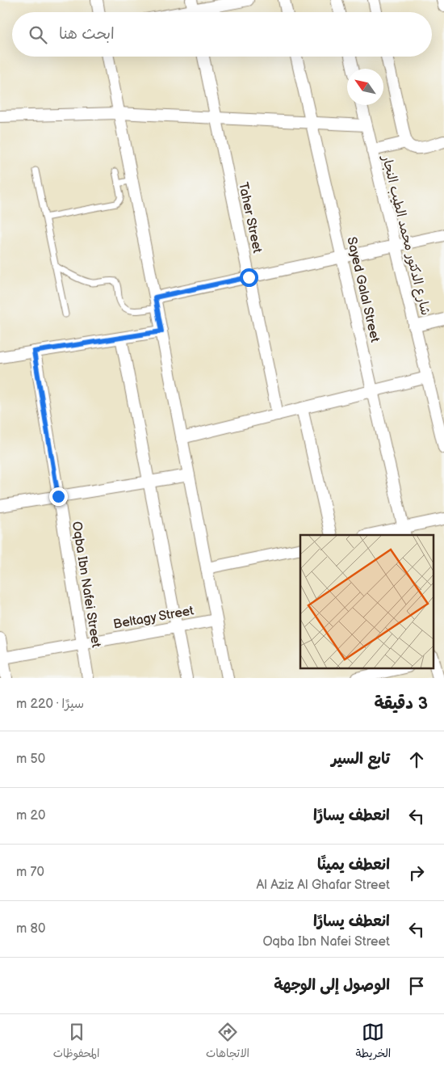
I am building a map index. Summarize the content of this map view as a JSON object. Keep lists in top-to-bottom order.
{
  "streets": {
    "street": [
      "Taher Street",
      "شارع الدكتور محمد الطيب النجار",
      "Sayed Galal Street",
      "Oqba Ibn Nafei Street",
      "Beltagy Street"
    ]
  },
  "crossings": [
    ["Oqba Ibn Nafei Street", "Beltagy Street"]
  ],
  "north": "top left",
  "page": {
    "search": "ابحث هنا",
    "heading": ["3 دقيقة", "سيرًا · 220 m"],
    "list": [
      ["تابع السير", "50 m"],
      ["انعطف يسارًا", "20 m"],
      ["انعطف يمينًا", "Al Aziz Al Ghafar Street", "70 m"],
      ["انعطف يسارًا", "Oqba Ibn Nafei Street", "80 m"],
      "الوصول إلى الوجهة"
    ],
    "nav": ["الخريطة", "الاتجاهات", "المحفوظات"]
  }
}
